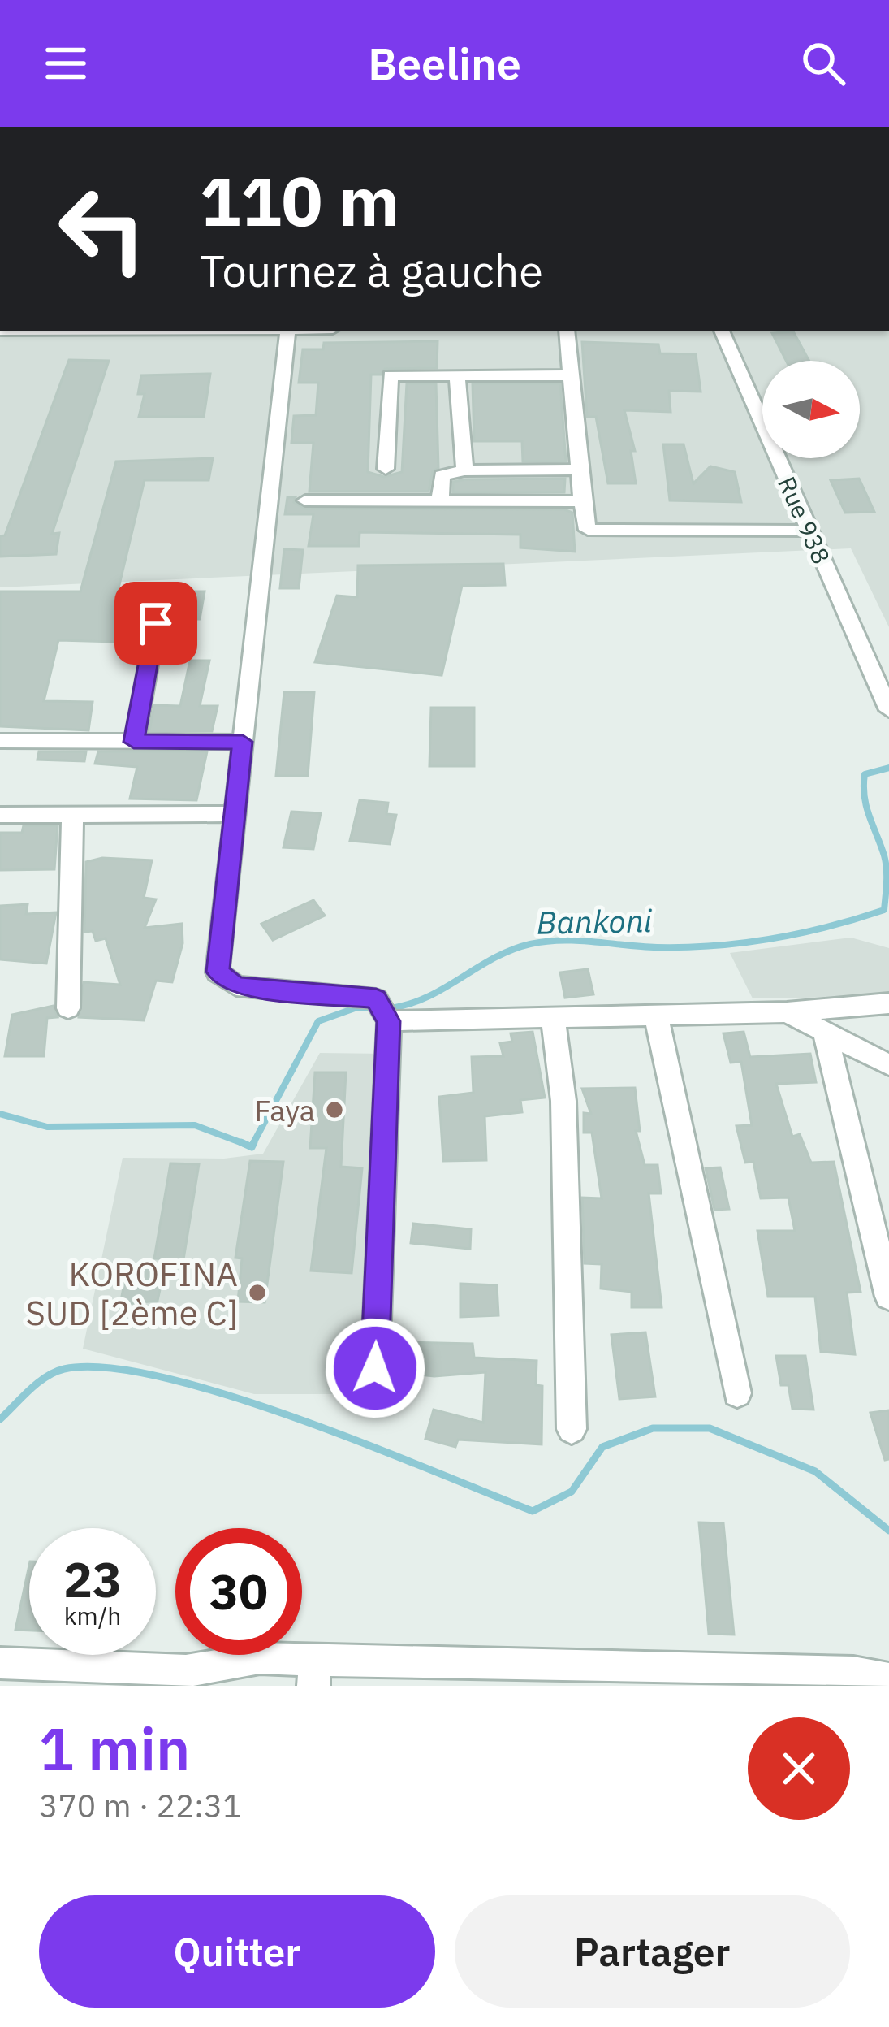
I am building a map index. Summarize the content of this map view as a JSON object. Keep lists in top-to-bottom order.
{
  "streets": {
    "street": ["Rue 938"]
  },
  "water": ["Bankoni"],
  "places": ["Faya", "KOROFINA SUD [2ème C]"],
  "north": "right",
  "page": {
    "header": "Beeline",
    "turn": ["110 m", "Tournez à gauche"],
    "speed": "23 km/h",
    "limit": "30",
    "heading": ["1 min", "370 m · 22:31"],
    "buttons": ["Quitter", "Partager"]
  }
}
